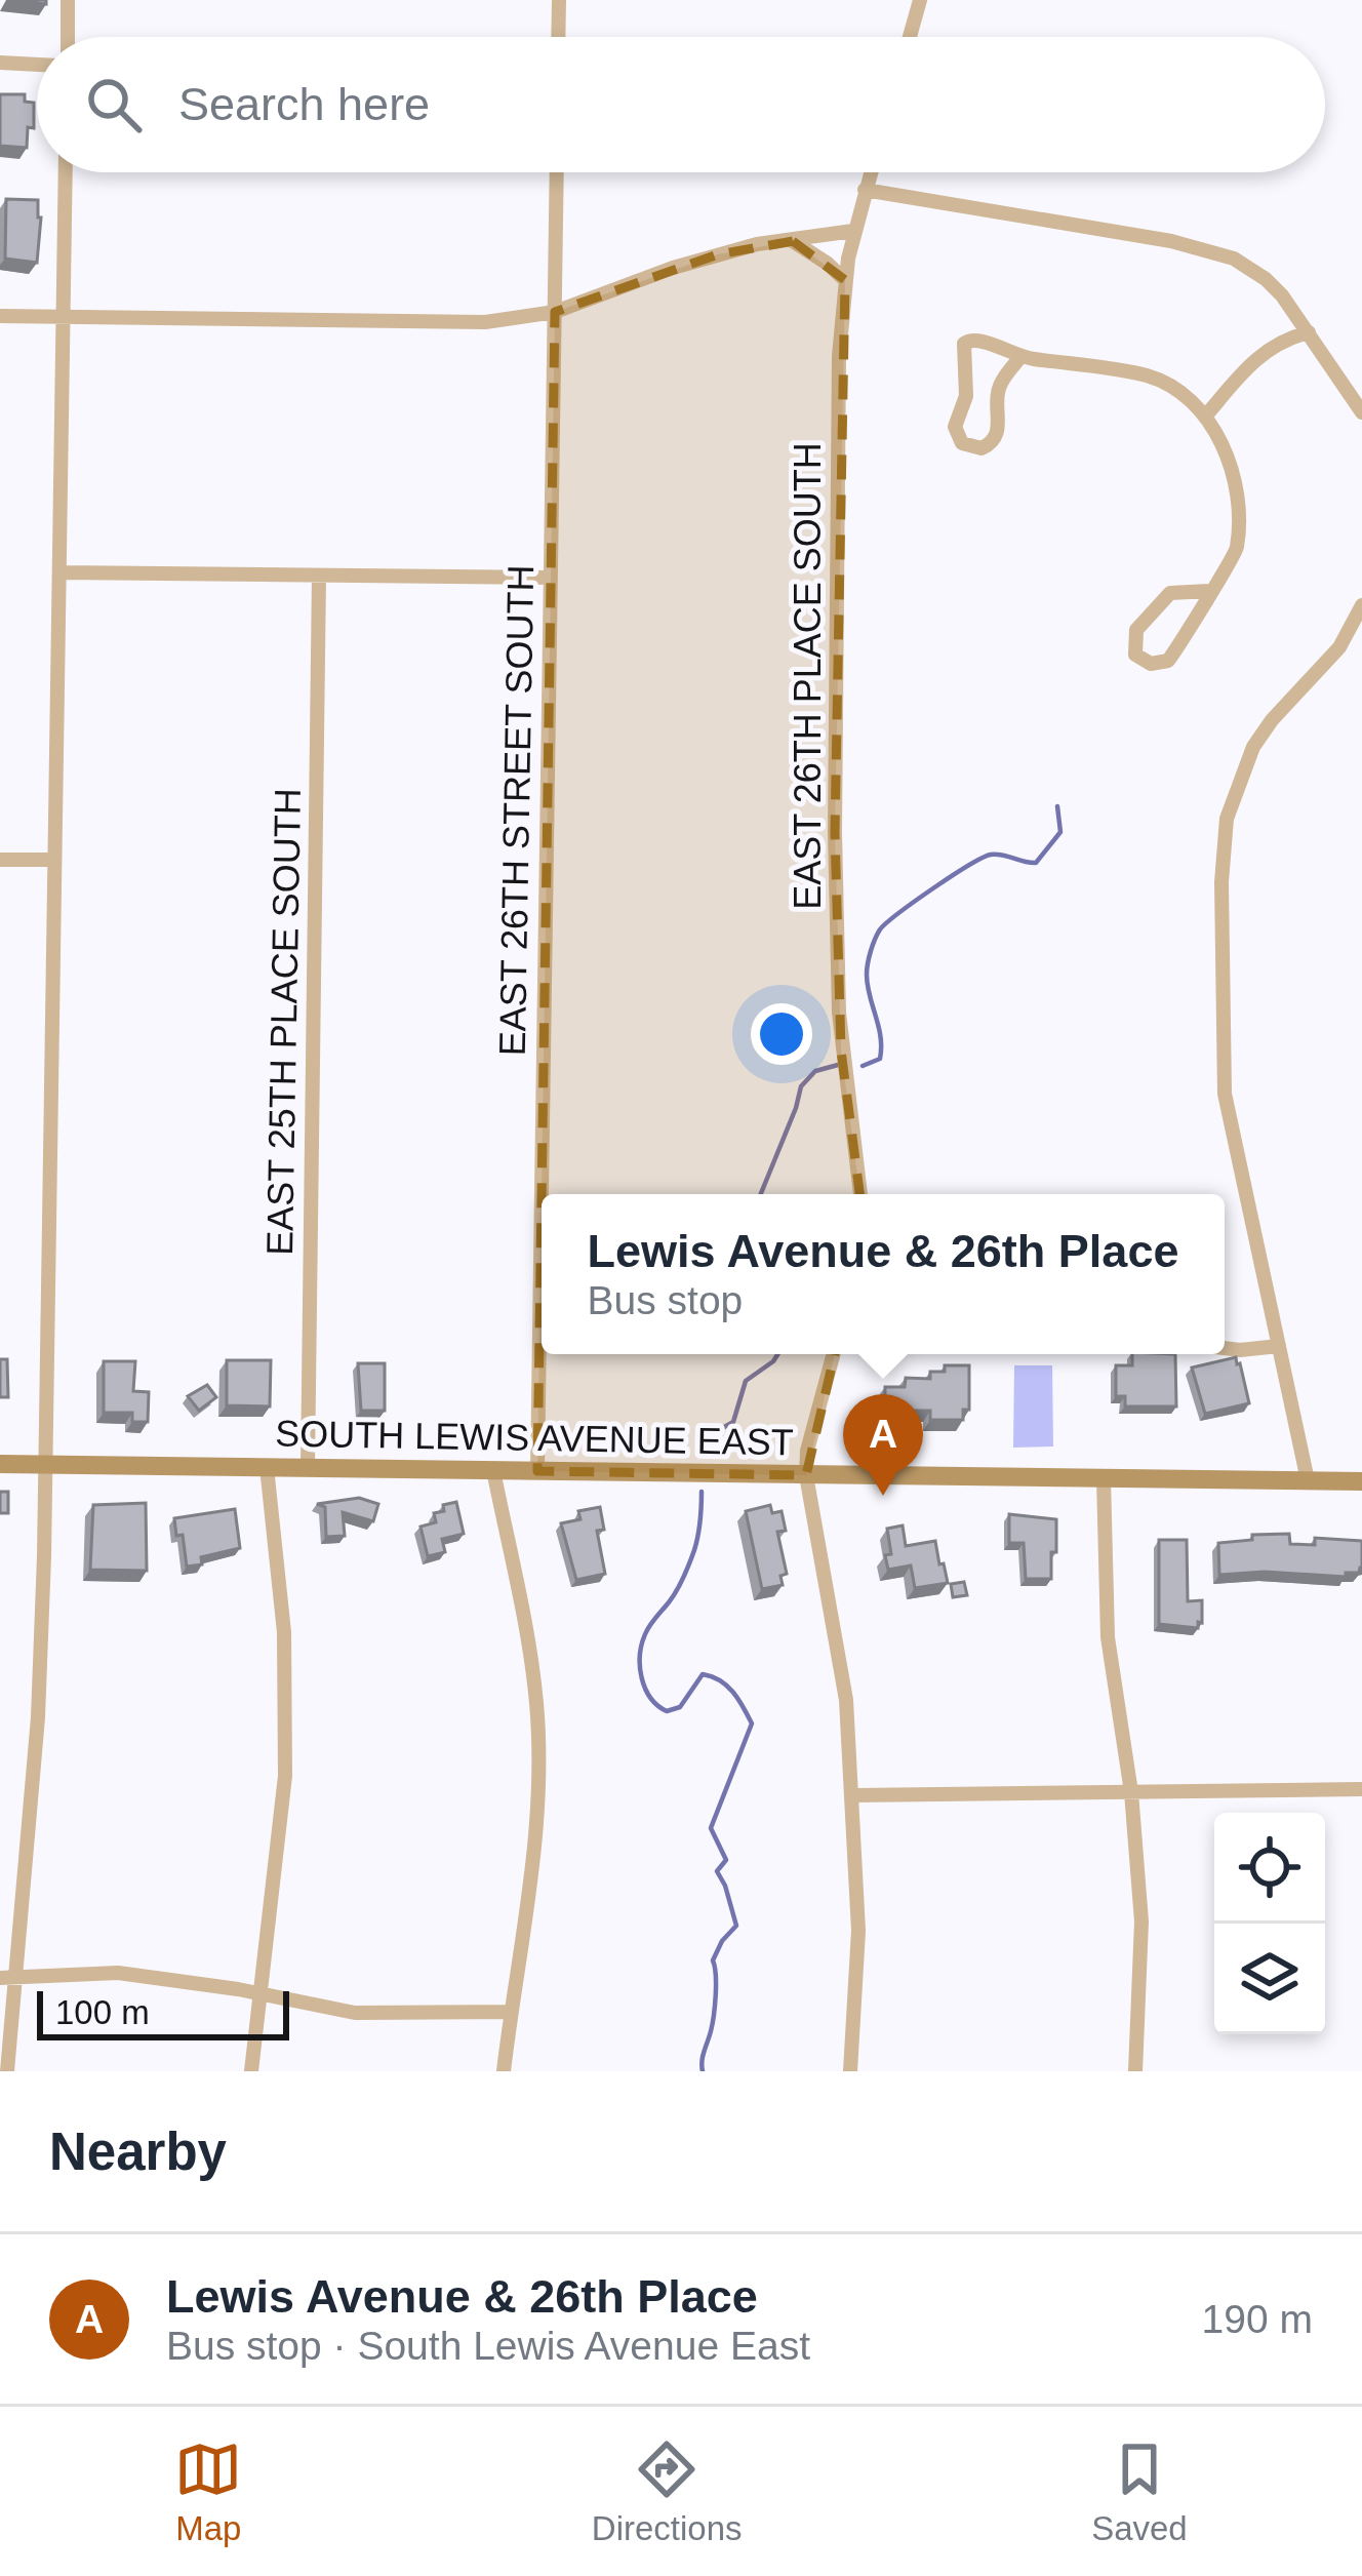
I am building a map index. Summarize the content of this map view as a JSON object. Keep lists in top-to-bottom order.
{
  "streets": {
    "main road": ["SOUTH LEWIS AVENUE EAST"],
    "street": ["EAST 26TH PLACE SOUTH", "EAST 26TH STREET SOUTH", "EAST 25TH PLACE SOUTH"]
  },
  "crossings": [
    ["EAST 26TH STREET SOUTH", "SOUTH LEWIS AVENUE EAST"],
    ["EAST 25TH PLACE SOUTH", "SOUTH LEWIS AVENUE EAST"]
  ],
  "scale_bar": "100 m",
  "page": {
    "search": "Search here",
    "popup": ["Lewis Avenue & 26th Place", "Bus stop"],
    "pins": "A",
    "scale": "100 m",
    "heading": "Nearby",
    "list": [
      {
        "mark": "A",
        "name": "Lewis Avenue & 26th Place",
        "note": "Bus stop · South Lewis Avenue East",
        "value": "190 m"
      }
    ],
    "nav": ["Map", "Directions", "Saved"]
  }
}
